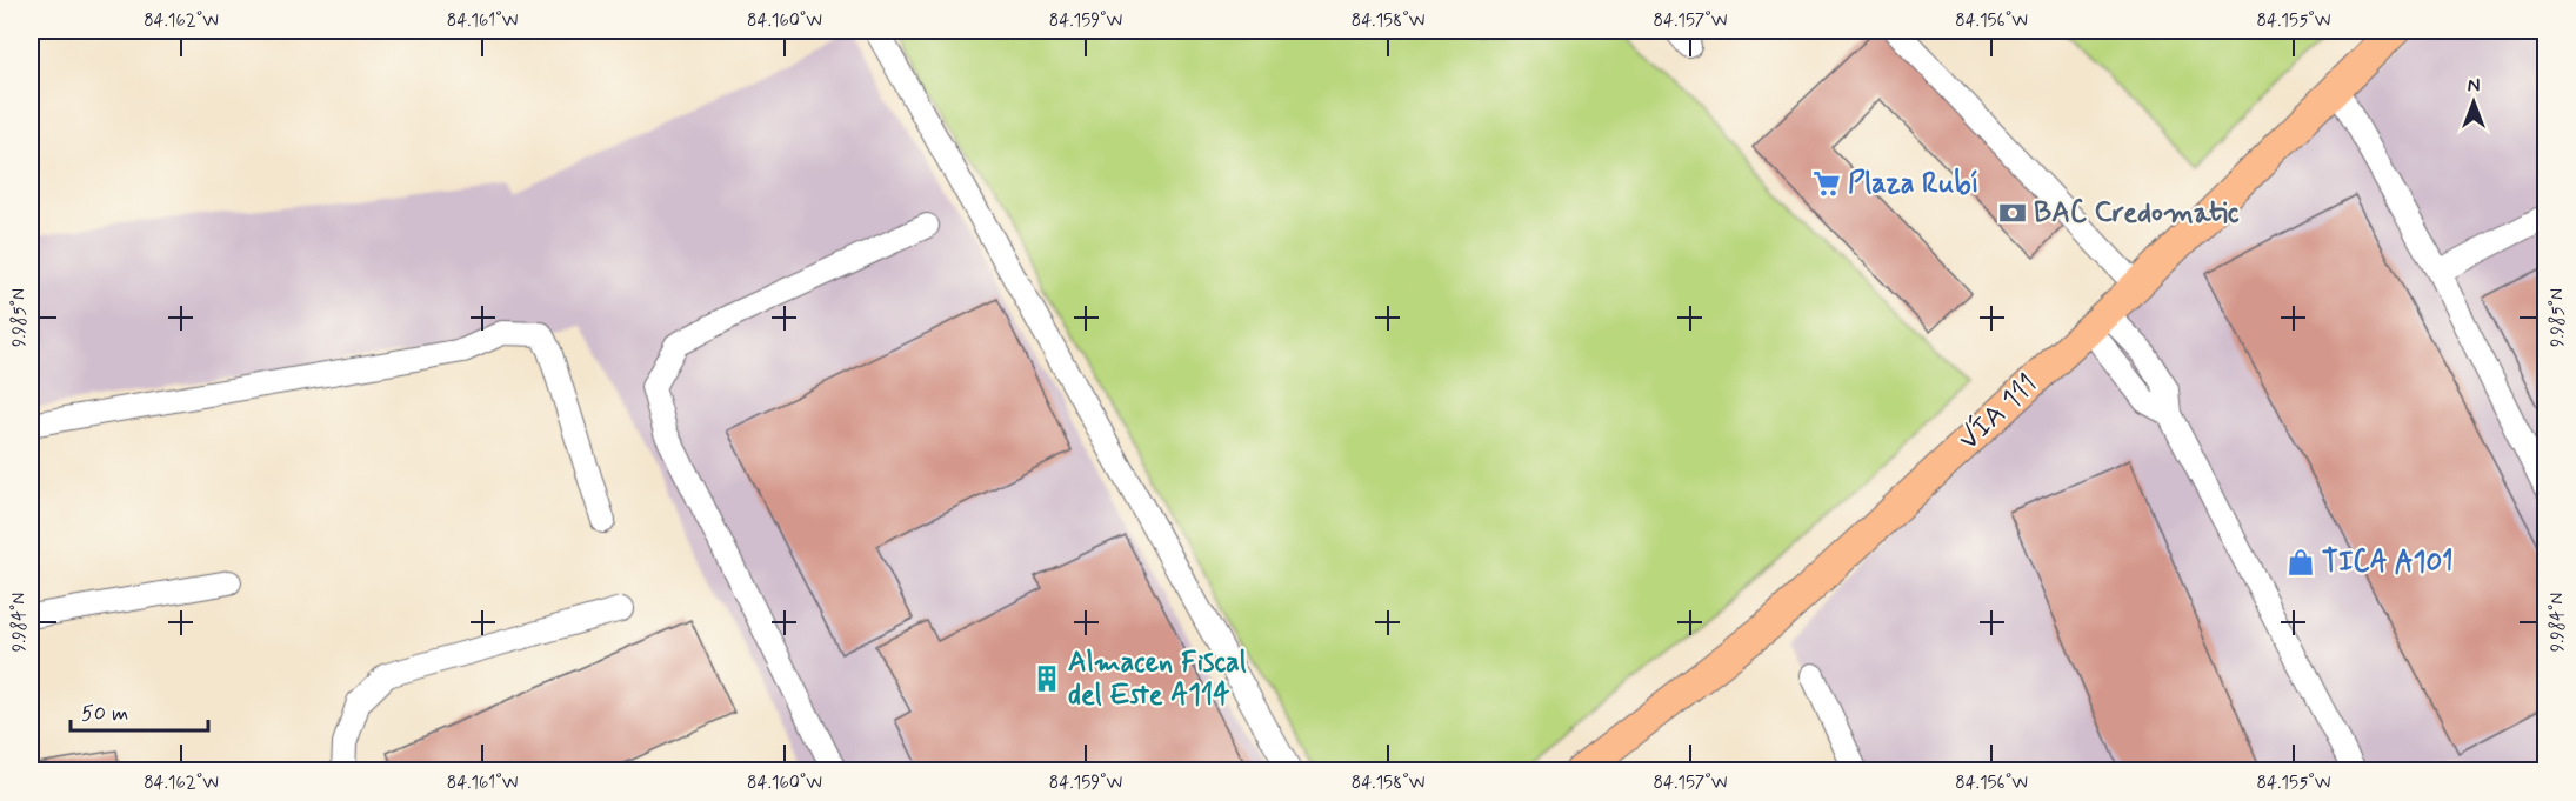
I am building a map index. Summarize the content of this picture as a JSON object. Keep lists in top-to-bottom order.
{
  "streets": {
    "main road": ["VÍA 111"]
  },
  "places": {
    "supermarket": ["Plaza Rubí"],
    "bank": ["BAC Credomatic"],
    "shop": ["TICA A101"],
    "building": ["Almacen Fiscal del Este A114"]
  },
  "scale_bar": "50 m",
  "north": "top",
  "coordinates": [
    "84.162°W",
    "84.161°W",
    "84.160°W",
    "84.159°W",
    "84.158°W",
    "84.157°W",
    "84.156°W",
    "84.155°W",
    "9.985°N",
    "9.984°N"
  ]
}
